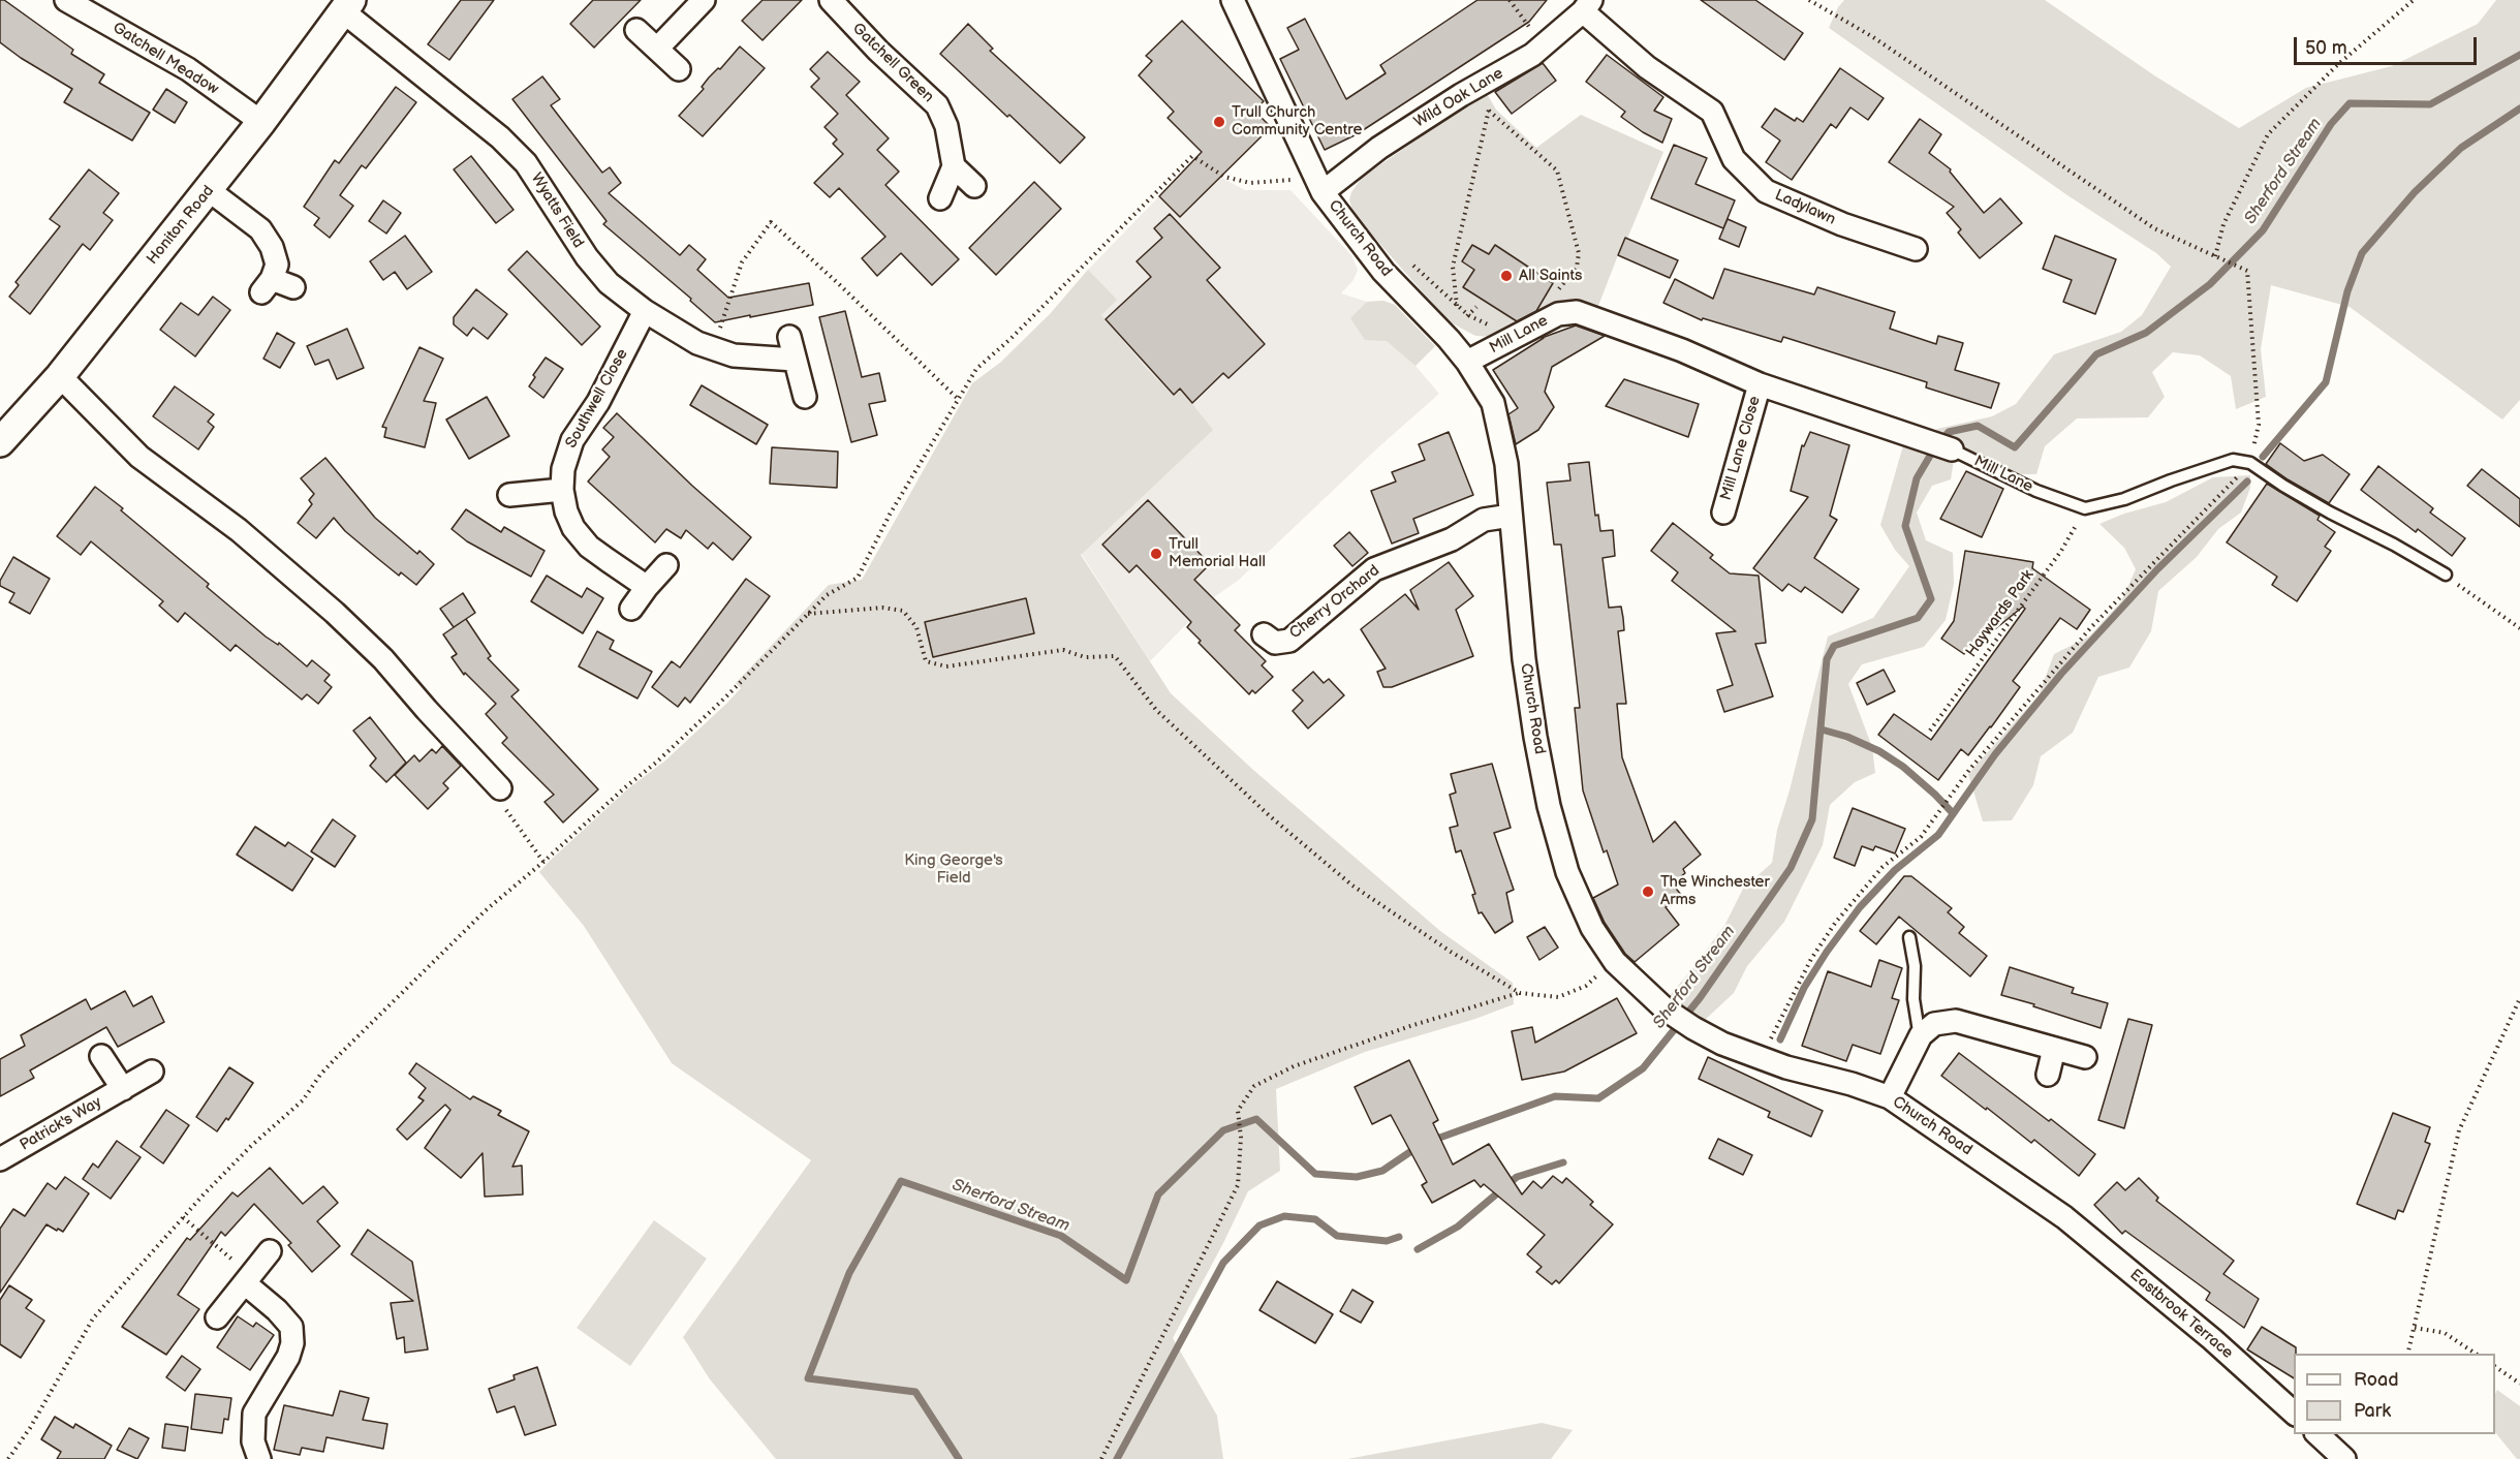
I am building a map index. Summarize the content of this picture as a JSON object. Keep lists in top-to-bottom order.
{
  "streets": {
    "street": [
      "Gatchell Meadow",
      "Gatchell Green",
      "Wild Oak Lane",
      "Ladylawn",
      "Wyatts Field",
      "Honiton Road",
      "Church Road",
      "Mill Lane",
      "Southwell Close",
      "Mill Lane Close",
      "Cherry Orchard",
      "Patrick's Way",
      "Eastbrook Terrace"
    ],
    "path": ["Haywards Park"]
  },
  "crossings": [
    ["Gatchell Meadow", "Honiton Road"],
    ["Wild Oak Lane", "Ladylawn"],
    ["Wild Oak Lane", "Church Road"],
    ["Wyatts Field", "Honiton Road"],
    ["Wyatts Field", "Southwell Close"],
    ["Church Road", "Mill Lane"],
    ["Church Road", "Cherry Orchard"],
    ["Church Road", "Eastbrook Terrace"],
    ["Mill Lane", "Mill Lane Close"],
    ["Mill Lane", "Haywards Park"]
  ],
  "water": ["Sherford Stream"],
  "parks": ["King George's Field"],
  "places": [
    "Trull Church Community Centre",
    "All Saints",
    "Trull Memorial Hall",
    "The Winchester Arms"
  ],
  "legend": ["Road", "Park"],
  "scale_bar": "50 m"
}
